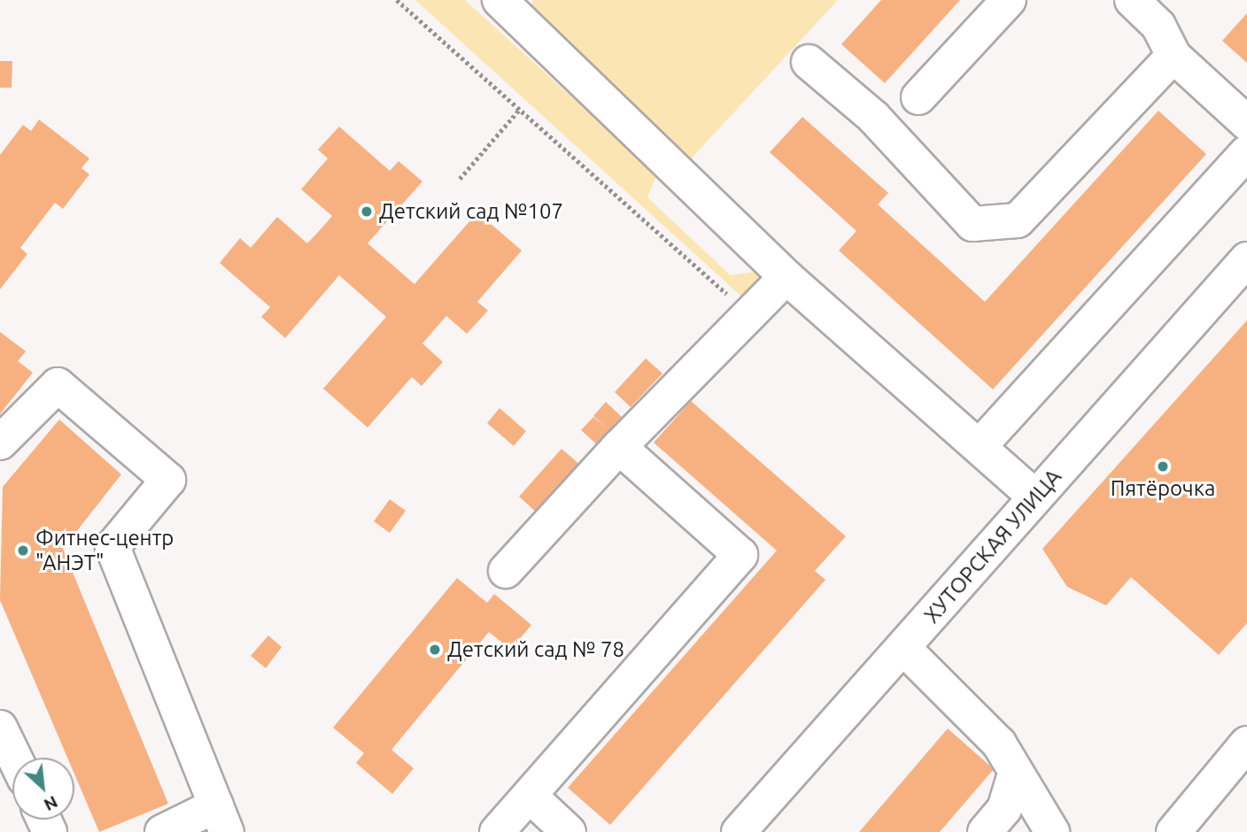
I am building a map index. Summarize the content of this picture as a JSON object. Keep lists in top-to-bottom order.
{
  "streets": {
    "street": ["ХУТОРСКАЯ УЛИЦА"]
  },
  "places": [
    "Детский сад №107",
    "Пятёрочка",
    "Фитнес-центр \"АНЭТ\"",
    "Детский сад № 78"
  ],
  "north": "bottom right"
}
